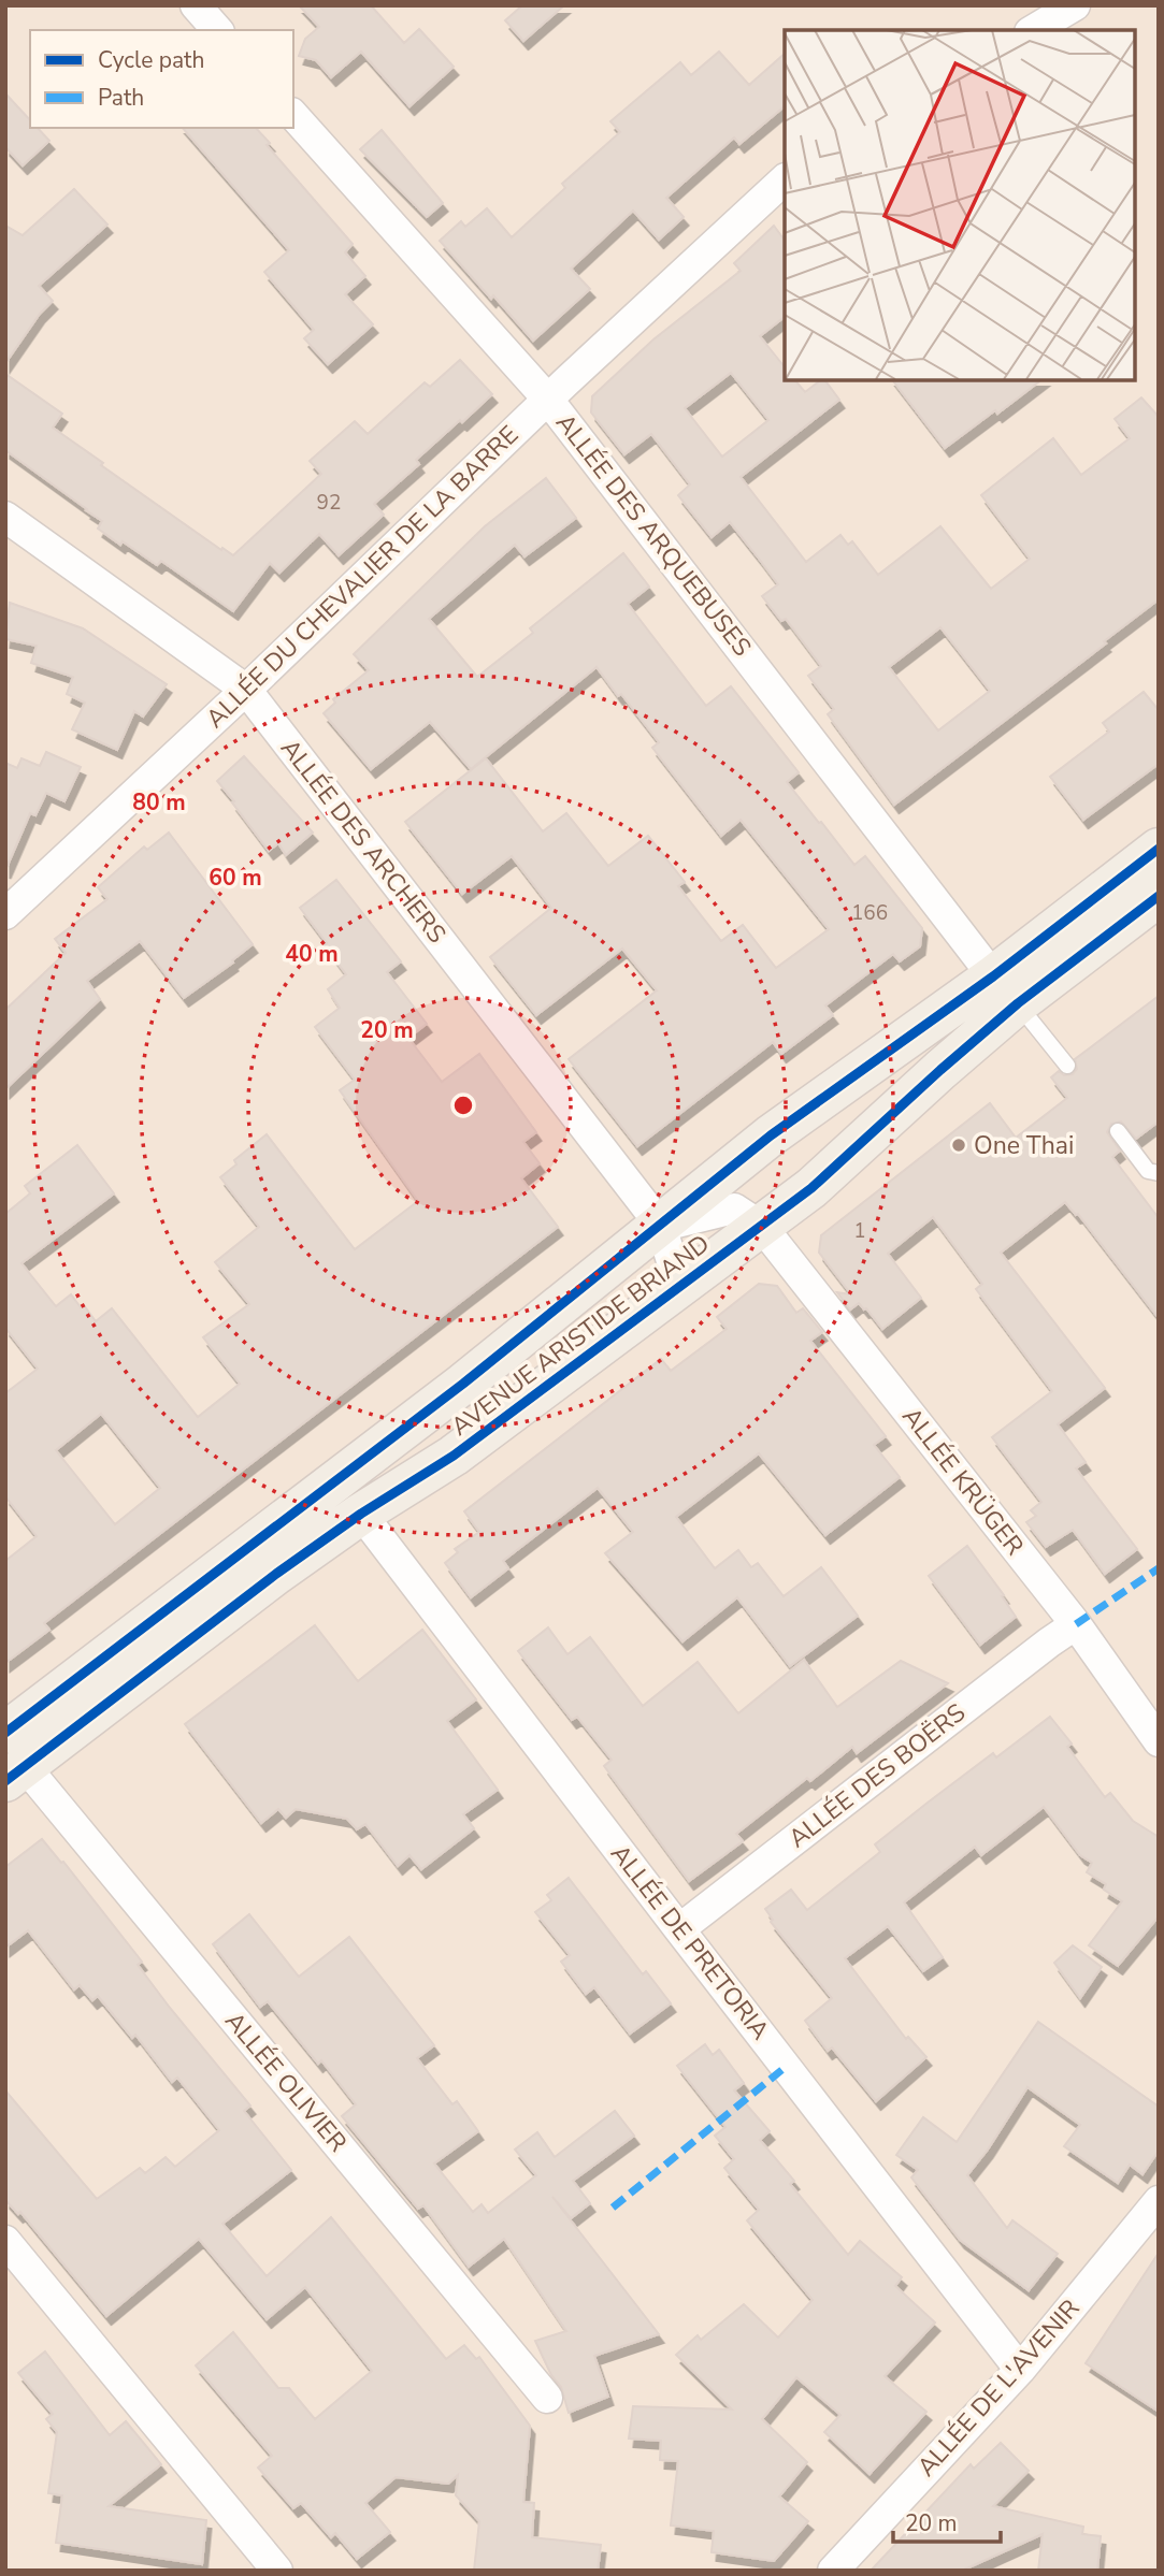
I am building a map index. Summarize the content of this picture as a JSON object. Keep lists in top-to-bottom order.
{
  "streets": {
    "main road": ["AVENUE ARISTIDE BRIAND"],
    "street": [
      "ALLÉE DES ARQUEBUSES",
      "ALLÉE DU CHEVALIER DE LA BARRE",
      "ALLÉE DES ARCHERS",
      "ALLÉE KRÜGER",
      "ALLÉE DES BOËRS",
      "ALLÉE DE PRETORIA",
      "ALLÉE OLIVIER",
      "ALLÉE DE L'AVENIR"
    ]
  },
  "crossings": [
    ["ALLÉE DES ARQUEBUSES", "ALLÉE DU CHEVALIER DE LA BARRE"],
    ["ALLÉE DES ARQUEBUSES", "AVENUE ARISTIDE BRIAND"],
    ["ALLÉE DU CHEVALIER DE LA BARRE", "ALLÉE DES ARCHERS"],
    ["ALLÉE DES ARCHERS", "AVENUE ARISTIDE BRIAND"],
    ["AVENUE ARISTIDE BRIAND", "ALLÉE KRÜGER"],
    ["AVENUE ARISTIDE BRIAND", "ALLÉE DE PRETORIA"],
    ["AVENUE ARISTIDE BRIAND", "ALLÉE OLIVIER"],
    ["ALLÉE KRÜGER", "ALLÉE DES BOËRS"],
    ["ALLÉE DES BOËRS", "ALLÉE DE PRETORIA"],
    ["ALLÉE DE PRETORIA", "ALLÉE DE L'AVENIR"]
  ],
  "places": ["One Thai"],
  "house_numbers": ["92", "166", "1"],
  "legend": ["Cycle path", "Path"],
  "scale_bar": "20 m",
  "rings": [
    "80 m",
    "60 m",
    "40 m",
    "20 m"
  ]
}
